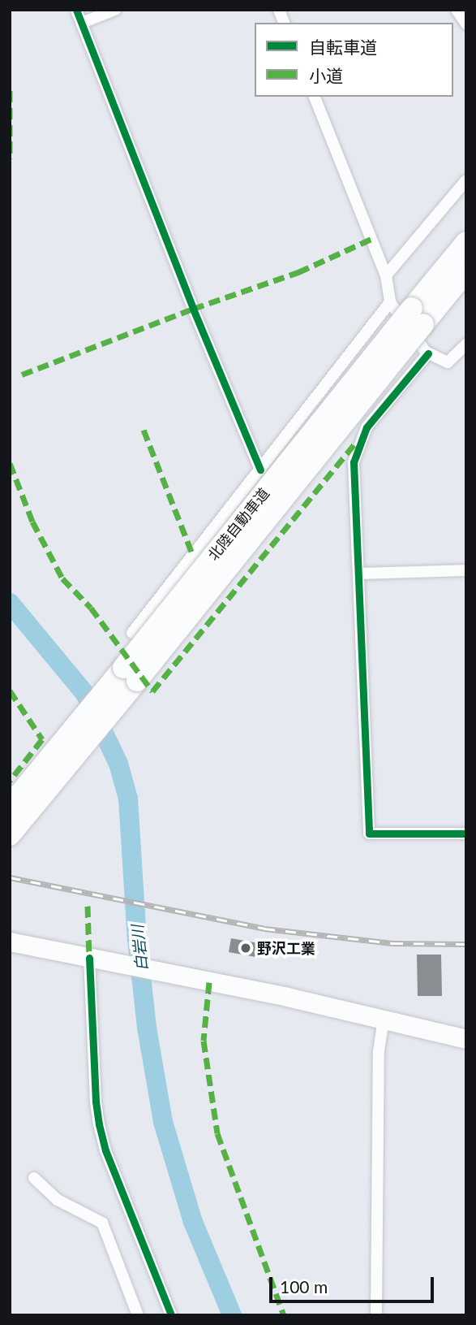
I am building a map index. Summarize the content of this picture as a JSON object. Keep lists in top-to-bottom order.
{
  "streets": {
    "highway": ["北陸自動車道"]
  },
  "water": ["白岩川"],
  "places": ["野沢工業"],
  "legend": ["自転車道", "小道"],
  "scale_bar": "100 m"
}
